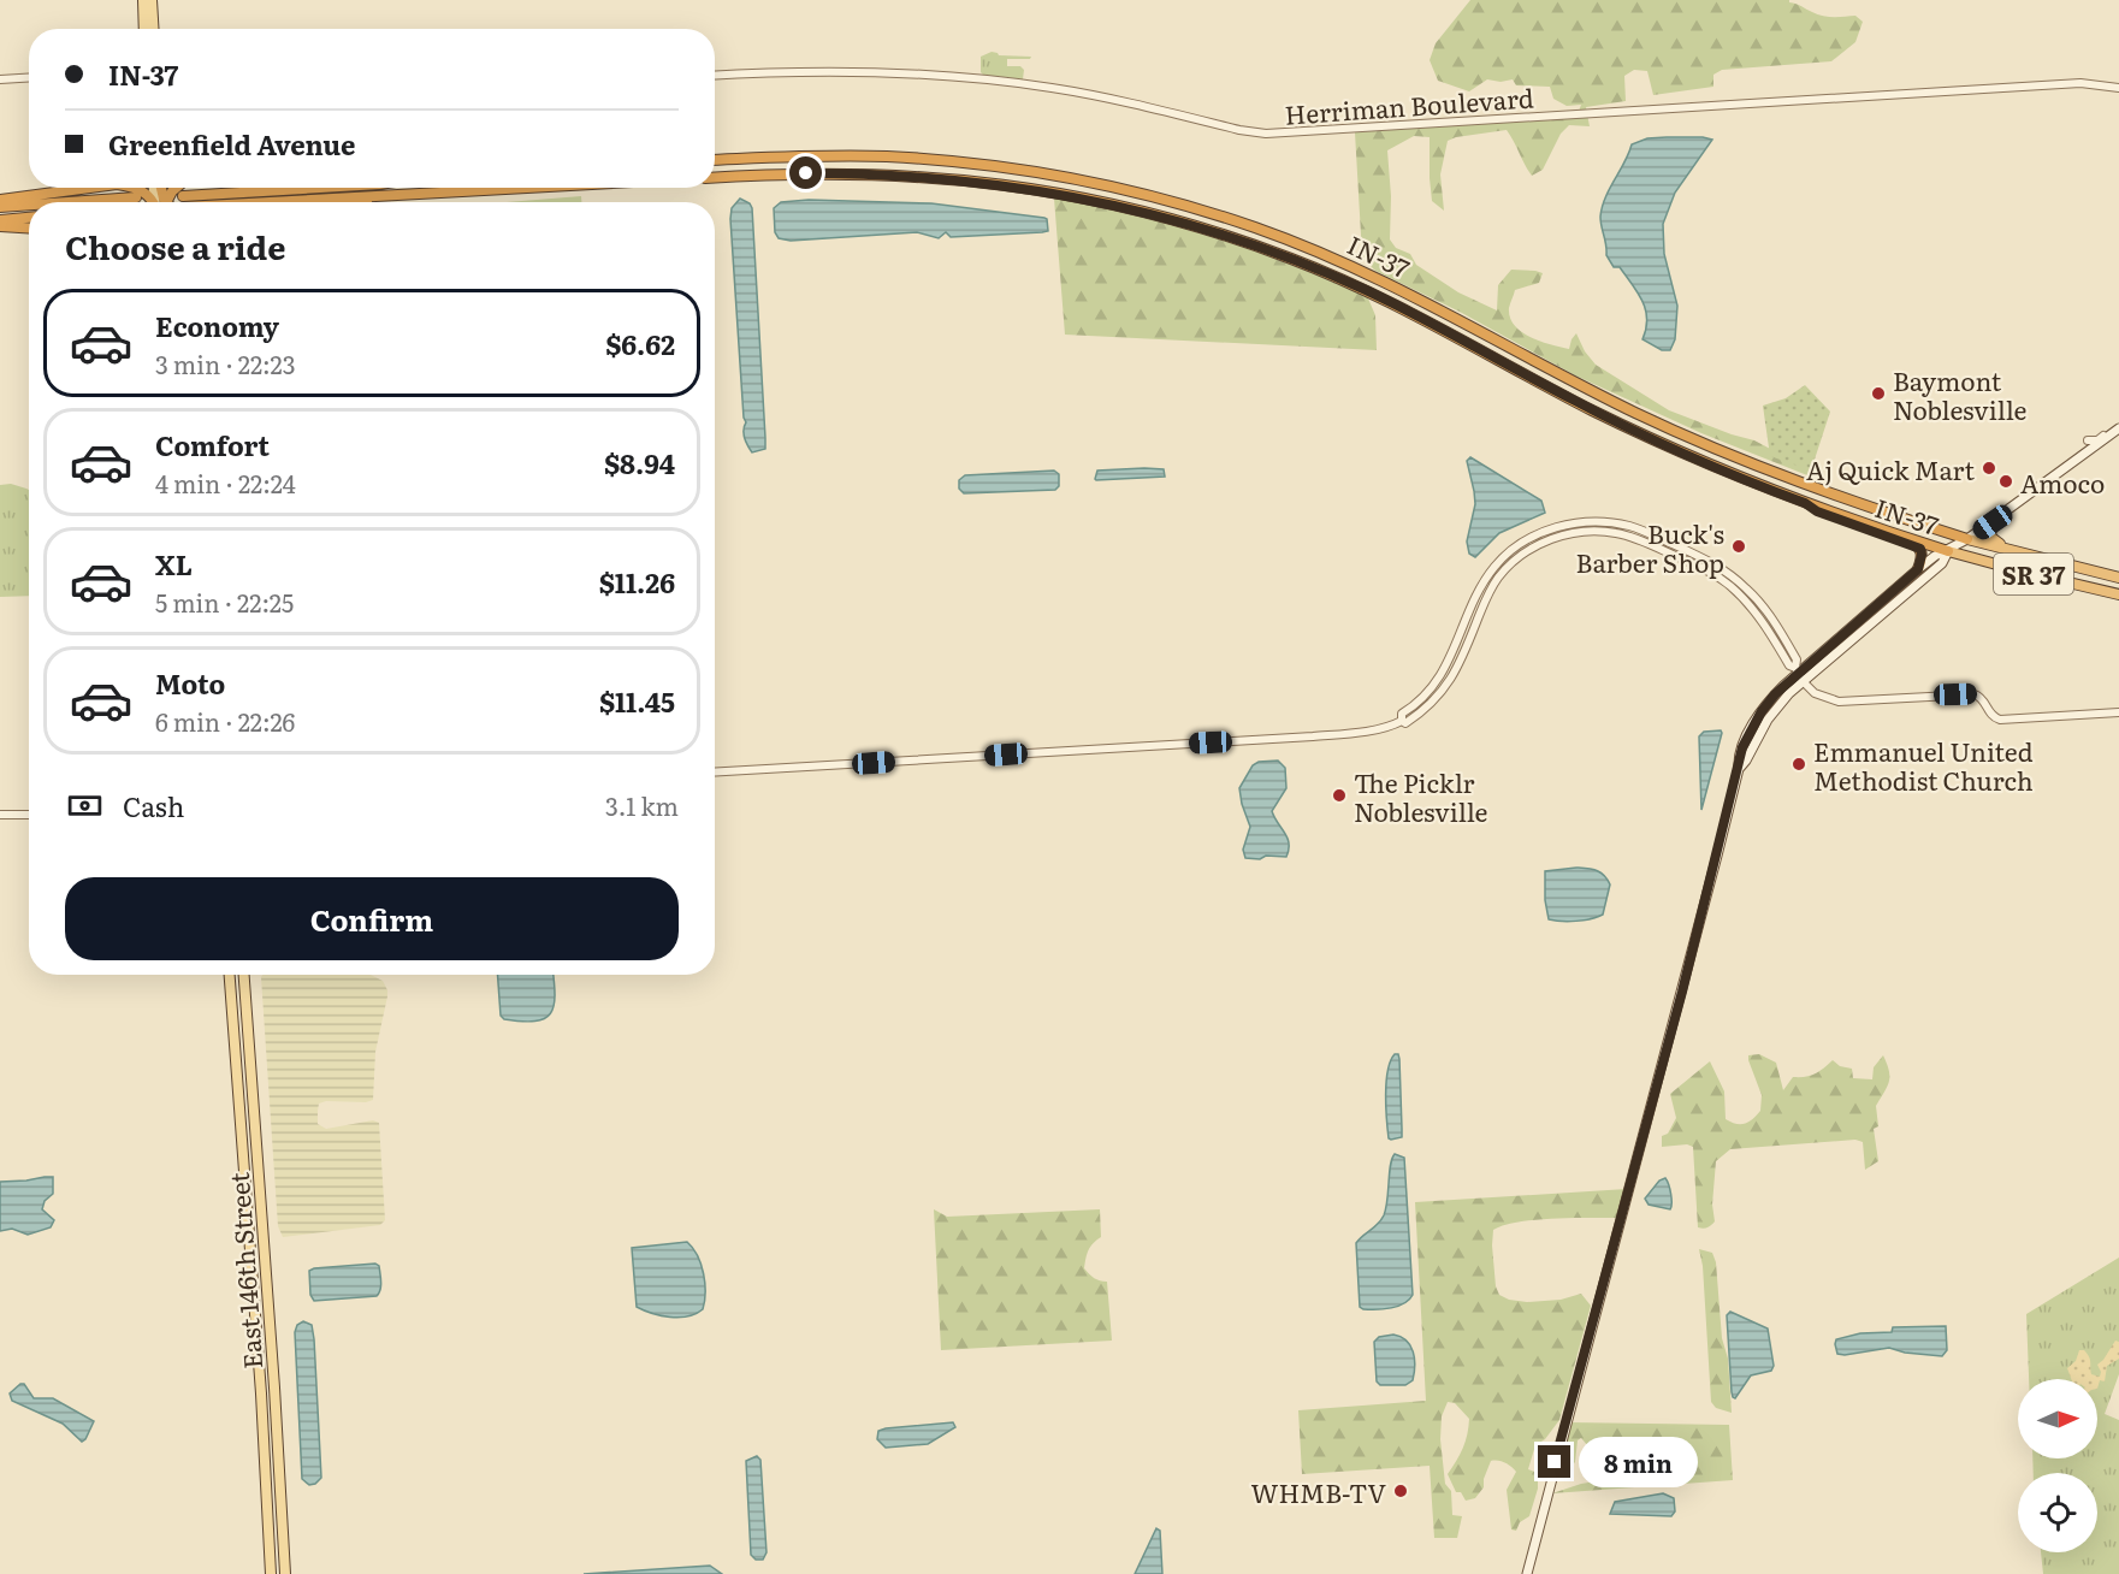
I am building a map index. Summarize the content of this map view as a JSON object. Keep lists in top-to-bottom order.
{
  "streets": {
    "highway": ["IN-37", "SR 37"],
    "main road": ["East 146th Street"],
    "street": ["Herriman Boulevard"]
  },
  "places": [
    "Baymont Noblesville",
    "Aj Quick Mart",
    "Amoco",
    "Buck's Barber Shop",
    "Emmanuel United Methodist Church",
    "The Picklr Noblesville",
    "WHMB-TV"
  ],
  "north": "right",
  "page": {
    "banner": ["IN-37", "Greenfield Avenue"],
    "heading": "Choose a ride",
    "list": [
      {
        "name": "Economy",
        "note": "3 min · 22:23",
        "value": "$6.62"
      },
      {
        "name": "Comfort",
        "note": "4 min · 22:24",
        "value": "$8.94"
      },
      {
        "name": "XL",
        "note": "5 min · 22:25",
        "value": "$11.26"
      },
      {
        "name": "Moto",
        "note": "6 min · 22:26",
        "value": "$11.45"
      }
    ],
    "pay": ["Cash", "3.1 km"],
    "buttons": "Confirm",
    "bubble": "8 min"
  }
}
